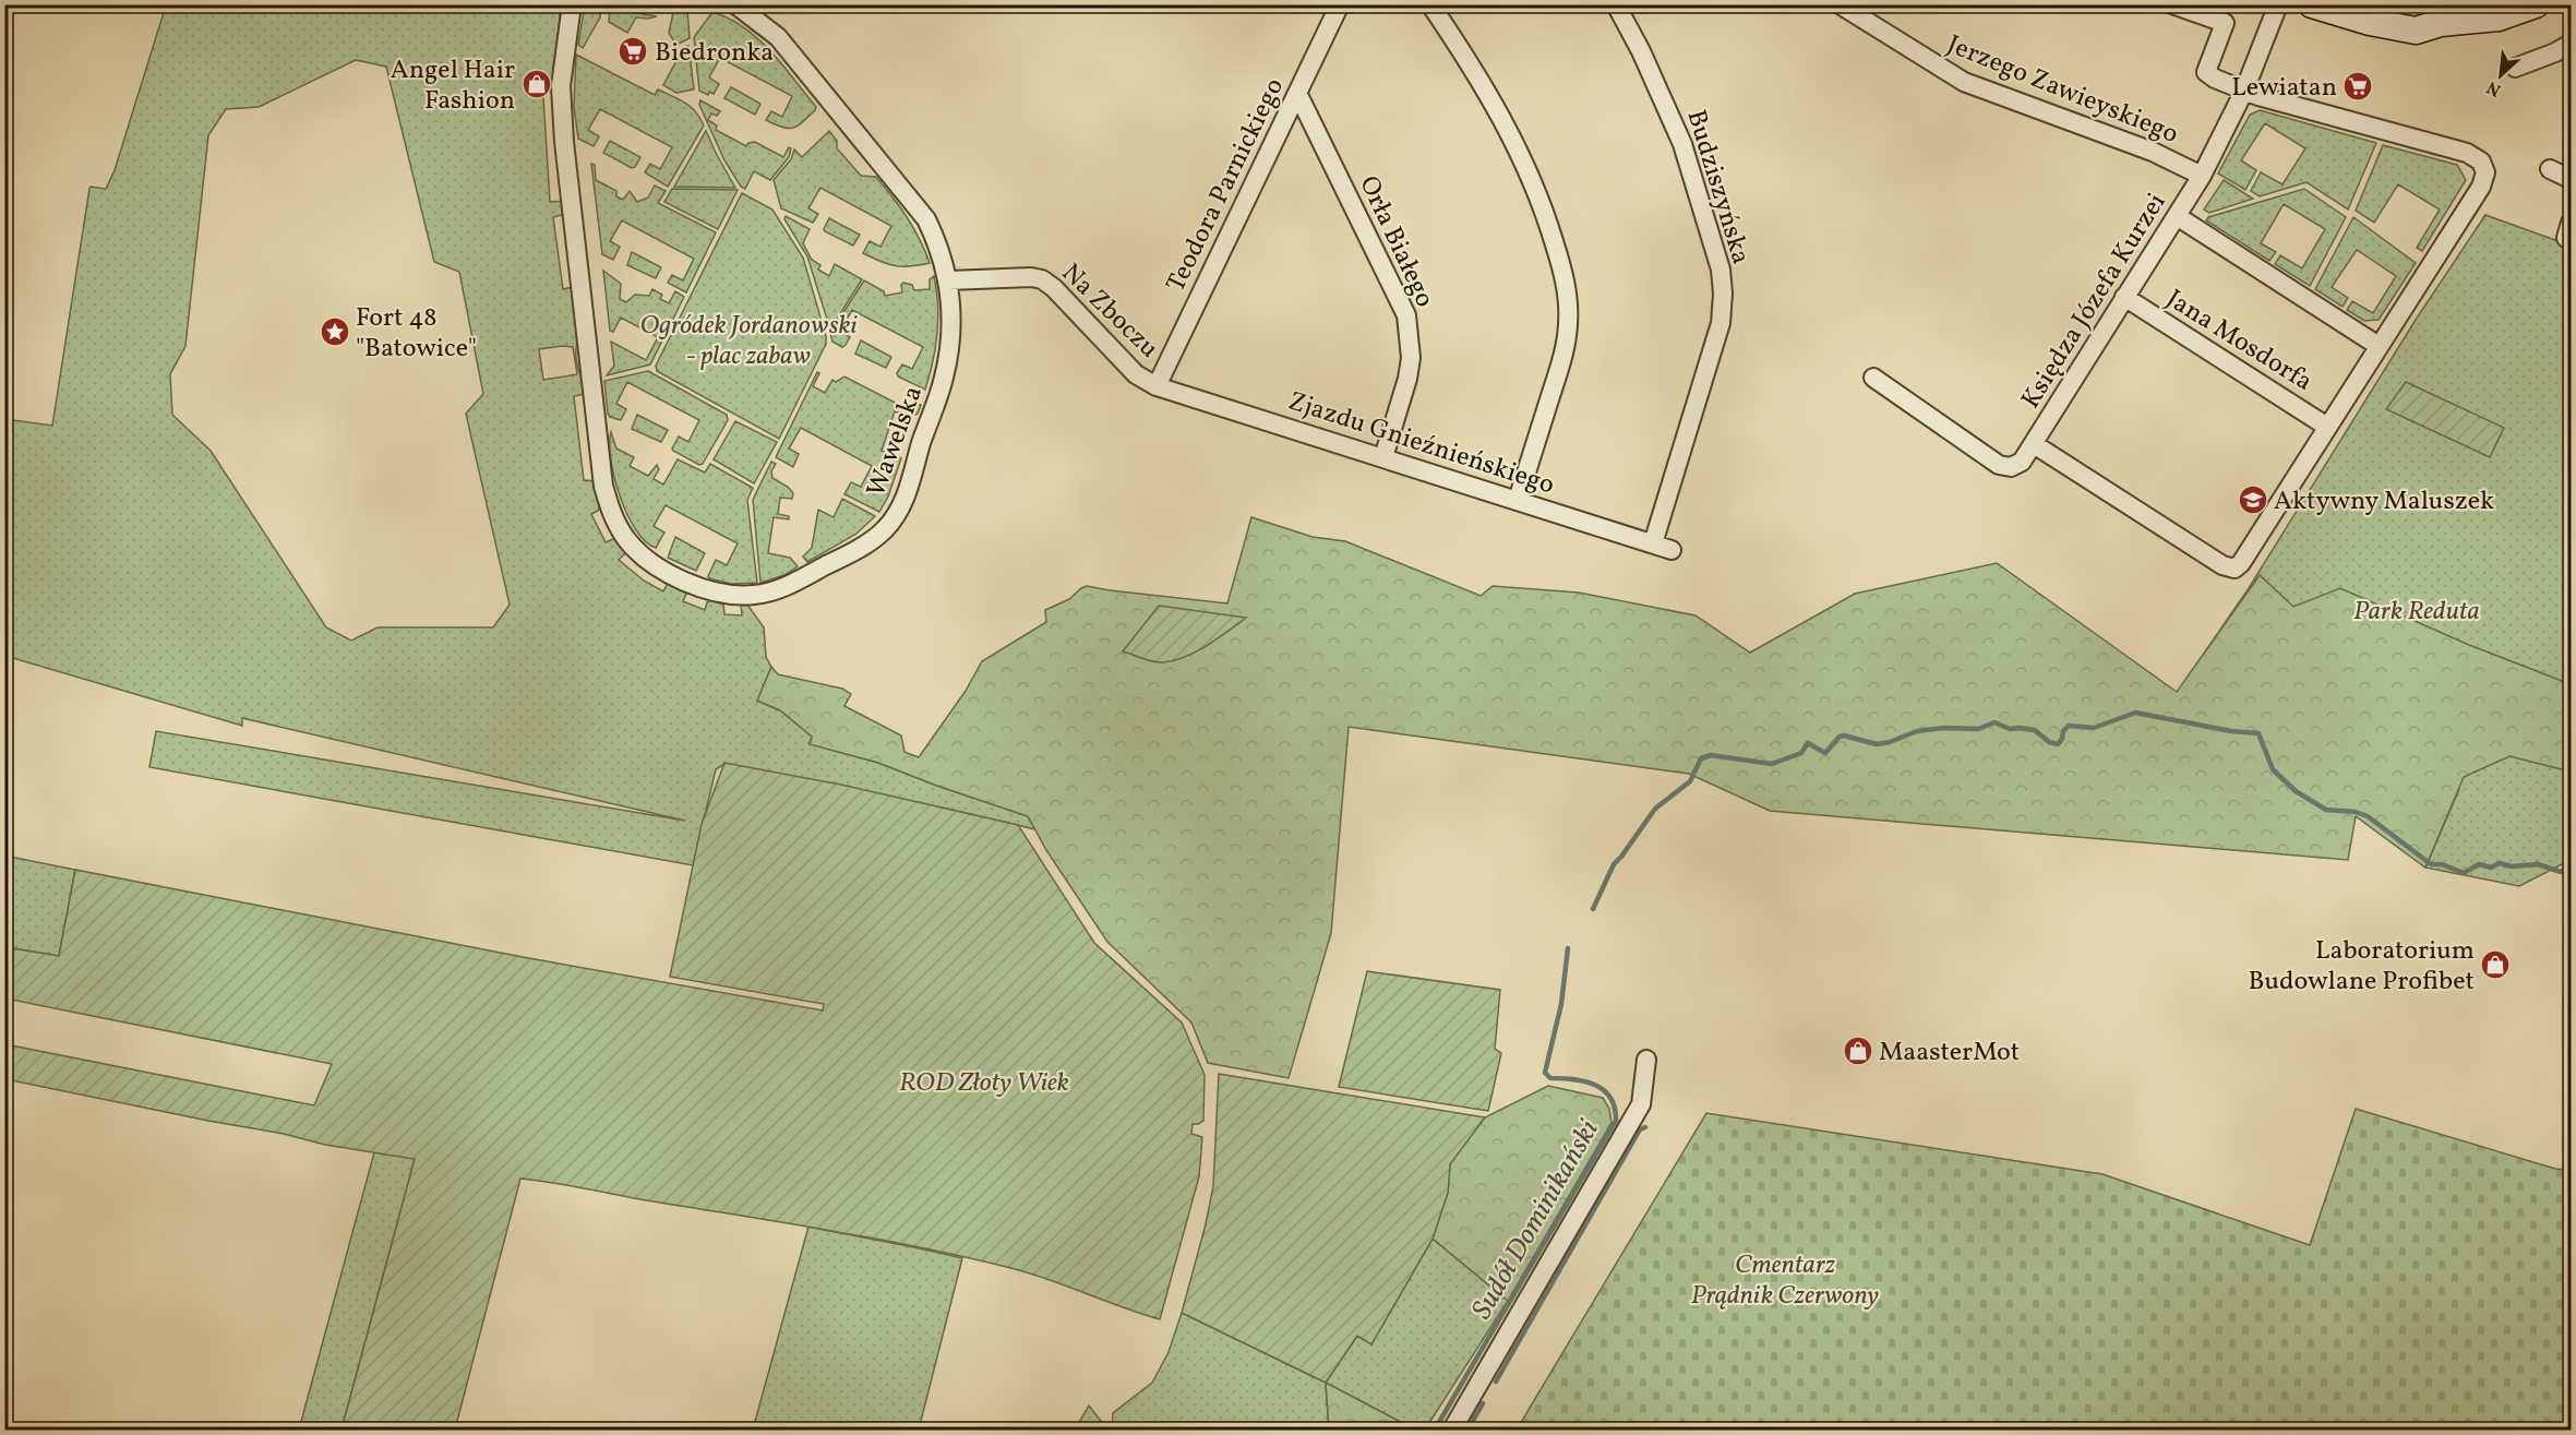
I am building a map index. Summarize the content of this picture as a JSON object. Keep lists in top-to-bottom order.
{
  "streets": {
    "street": [
      "Jerzego Zawieyskiego",
      "Teodora Parnickiego",
      "Budziszyńska",
      "Orła Białego",
      "Księdza Józefa Kurzei",
      "Na Zboczu",
      "Jana Mosdorfa",
      "Wawelska",
      "Zjazdu Gnieźnieńskiego"
    ]
  },
  "crossings": [
    ["Jerzego Zawieyskiego", "Księdza Józefa Kurzei"],
    ["Teodora Parnickiego", "Orła Białego"],
    ["Teodora Parnickiego", "Na Zboczu"],
    ["Teodora Parnickiego", "Zjazdu Gnieźnieńskiego"],
    ["Budziszyńska", "Zjazdu Gnieźnieńskiego"],
    ["Orła Białego", "Zjazdu Gnieźnieńskiego"],
    ["Księdza Józefa Kurzei", "Jana Mosdorfa"],
    ["Na Zboczu", "Wawelska"],
    ["Na Zboczu", "Zjazdu Gnieźnieńskiego"]
  ],
  "water": ["Sudół Dominikański"],
  "parks": [
    "Ogródek Jordanowski - plac zabaw",
    "Park Reduta",
    "ROD Złoty Wiek",
    "Cmentarz Prądnik Czerwony"
  ],
  "places": {
    "supermarket": ["Biedronka", "Lewiatan"],
    "shop": ["Angel Hair Fashion", "Laboratorium Budowlane Profibet", "MaasterMot"],
    "place": ["Fort 48 \"Batowice\""],
    "school or university": ["Aktywny Maluszek"]
  },
  "north": "bottom left"
}
